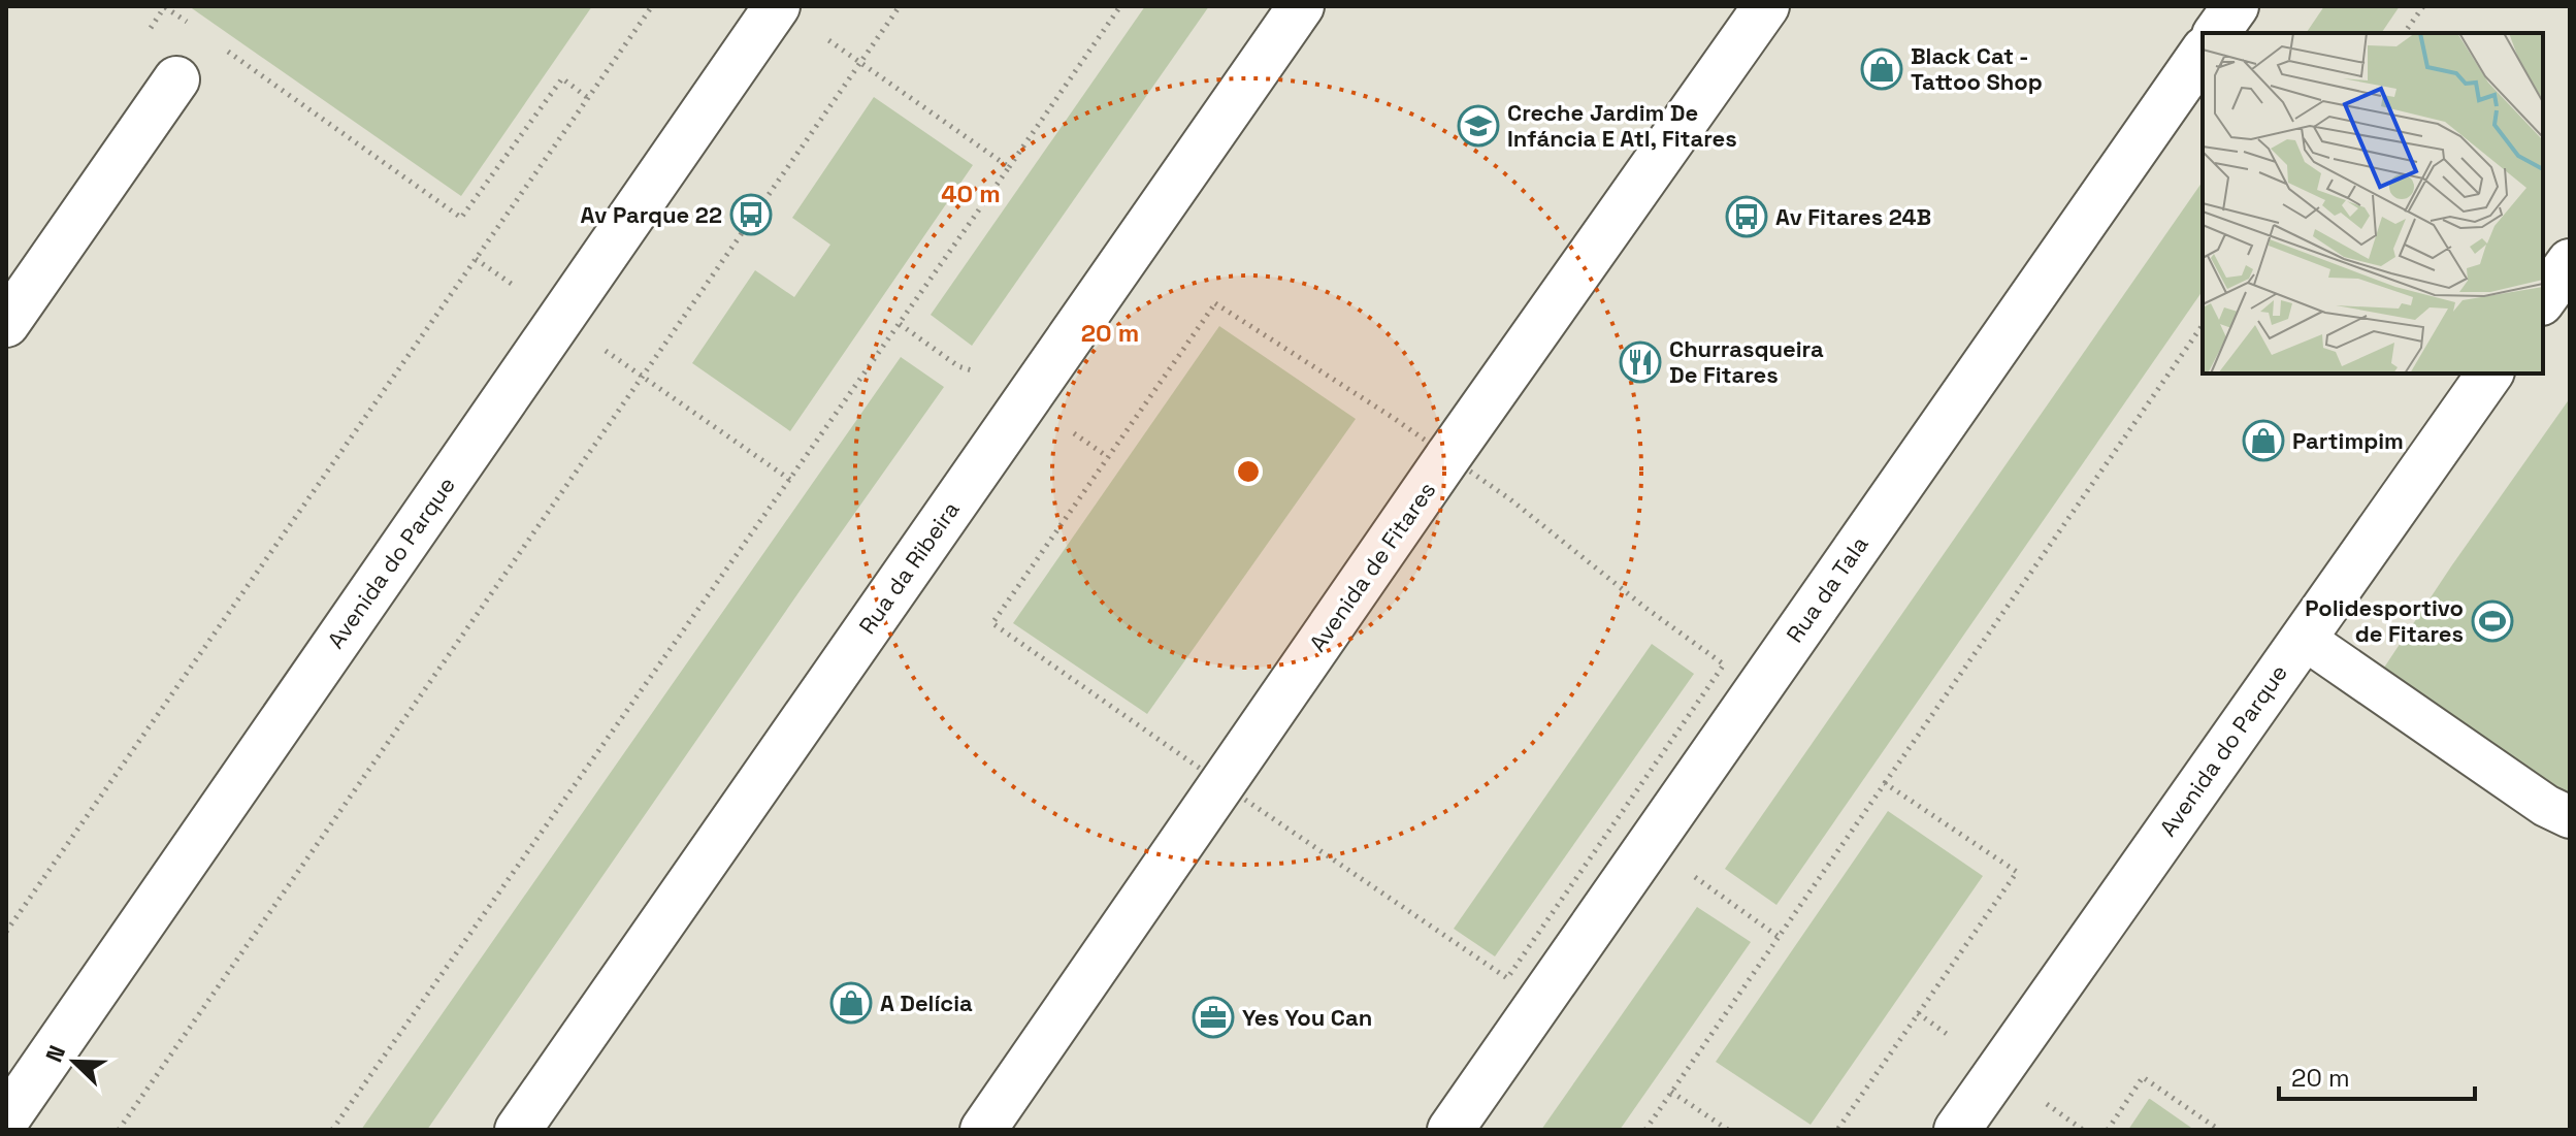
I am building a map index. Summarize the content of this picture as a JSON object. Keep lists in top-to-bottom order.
{
  "streets": {
    "street": [
      "Avenida do Parque",
      "Avenida de Fitares",
      "Rua da Ribeira",
      "Rua da Tala"
    ]
  },
  "places": {
    "shop": ["Black Cat - Tattoo Shop", "Partimpim", "A Delícia"],
    "school or university": ["Creche Jardim De Infáncia E Atl, Fitares"],
    "bus stop": ["Av Parque 22", "Av Fitares 24B"],
    "restaurant": ["Churrasqueira De Fitares"],
    "sports": ["Polidesportivo de Fitares"],
    "office": ["Yes You Can"]
  },
  "scale_bar": "20 m",
  "north": "top left",
  "rings": ["40 m", "20 m"]
}
